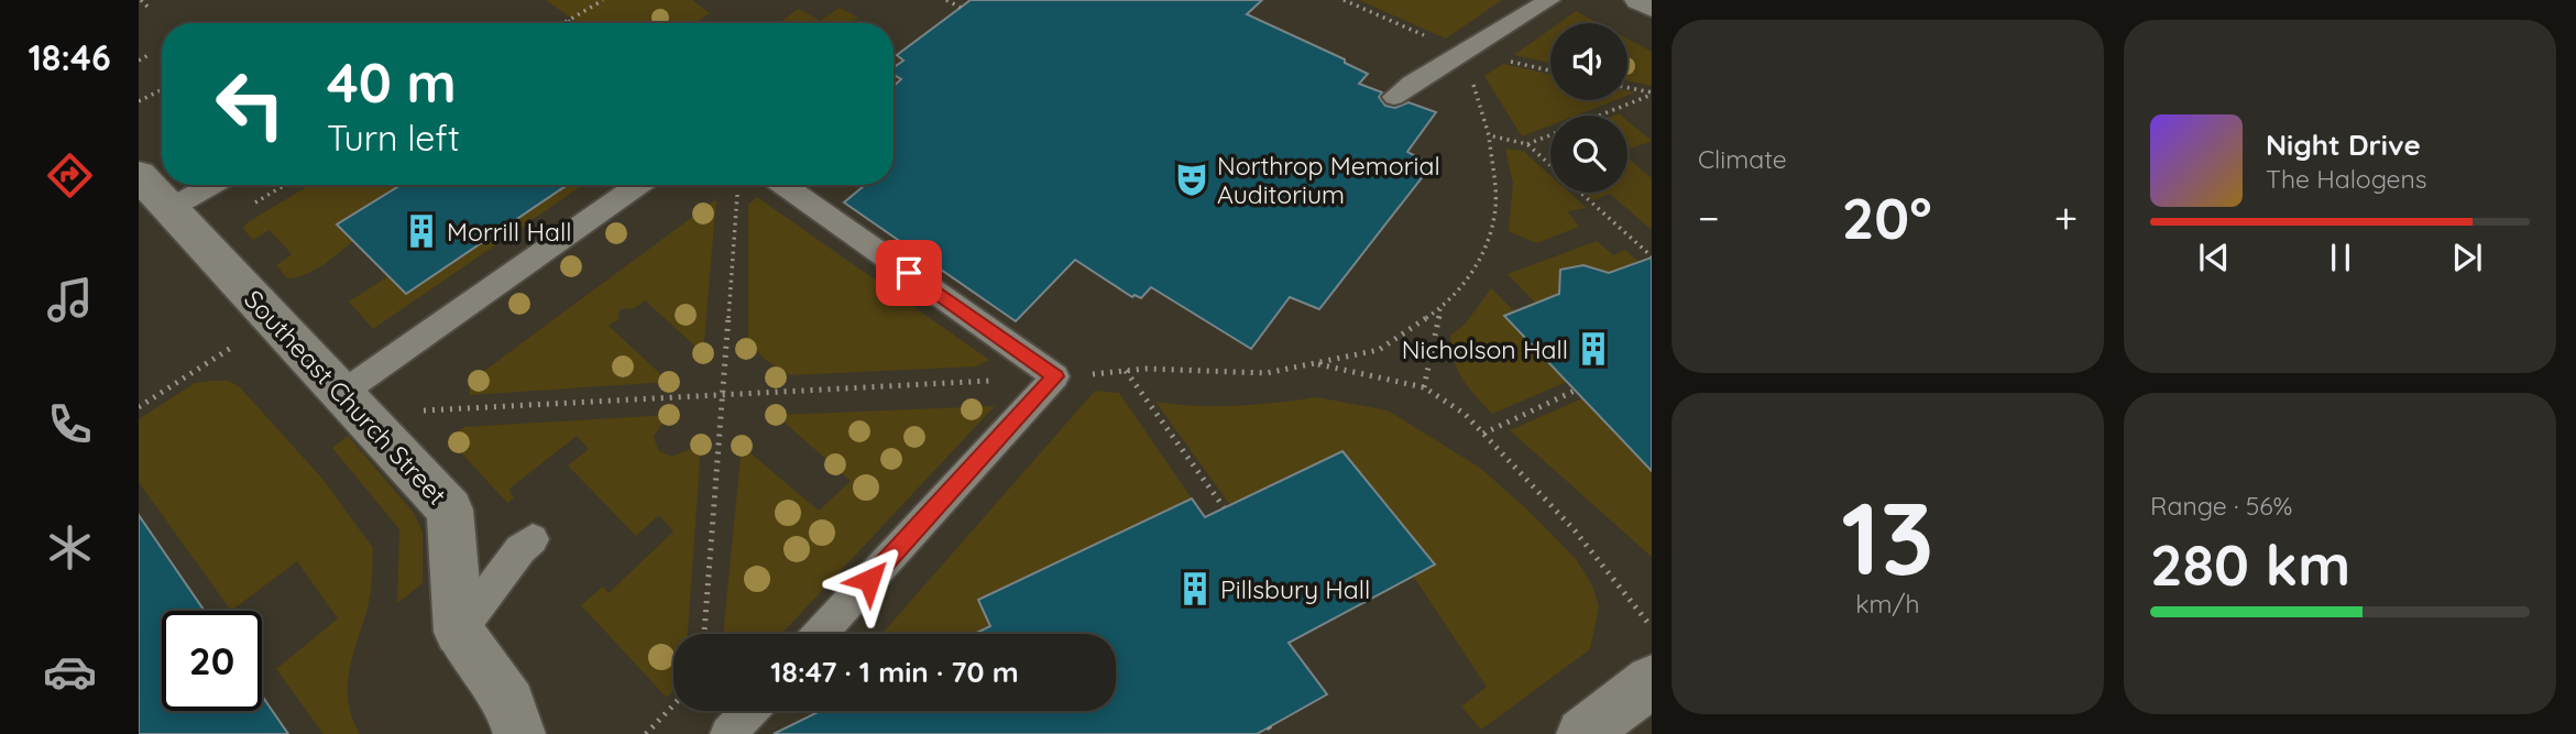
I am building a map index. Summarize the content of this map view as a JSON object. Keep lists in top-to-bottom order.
{
  "streets": {
    "street": ["Southeast Church Street"]
  },
  "places": {
    "theatre": ["Northrop Memorial Auditorium"],
    "building": ["Morrill Hall", "Nicholson Hall", "Pillsbury Hall"]
  },
  "page": {
    "tabs": "18:46",
    "tile": [
      "Climate",
      ["13", "km/h"],
      ["Range · 56%", "280 km"]
    ],
    "turn": ["40 m", "Turn left"],
    "song": ["Night Drive", "The Halogens"],
    "heat": ["−", "20°", "+"],
    "limit": "20",
    "trip": "18:47 · 1 min · 70 m"
  }
}
